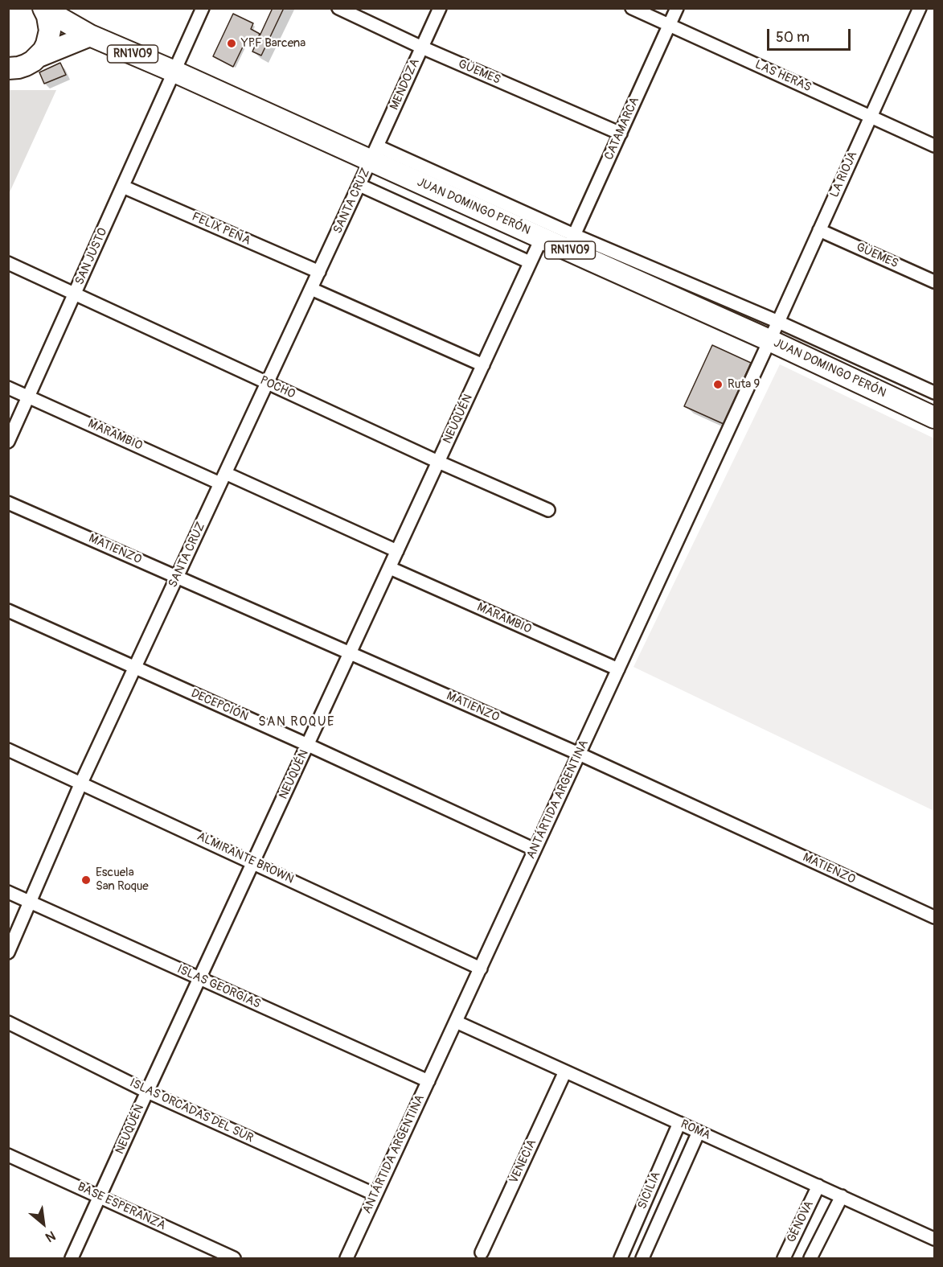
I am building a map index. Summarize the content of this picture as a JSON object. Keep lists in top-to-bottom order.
{
  "streets": {
    "main road": ["RN1V09", "JUAN DOMINGO PERÓN"],
    "street": [
      "GÜEMES",
      "LAS HERAS",
      "MENDOZA",
      "CATAMARCA",
      "LA RIOJA",
      "SANTA CRUZ",
      "FELIX PEÑA",
      "SAN JUSTO",
      "POCHO",
      "NEUQUÉN",
      "MARAMBIO",
      "MATIENZO",
      "DECEPCIÓN",
      "ANTÁRTIDA ARGENTINA",
      "ALMIRANTE BROWN",
      "ISLAS GEORGIAS",
      "ISLAS ORCADAS DEL SUR",
      "ROMA",
      "VENECIA",
      "SICILIA",
      "BASE ESPERANZA",
      "GÉNOVA"
    ]
  },
  "crossings": [
    ["RN1V09", "JUAN DOMINGO PERÓN"],
    ["GÜEMES", "MENDOZA"],
    ["GÜEMES", "CATAMARCA"],
    ["GÜEMES", "LA RIOJA"],
    ["LAS HERAS", "CATAMARCA"],
    ["LAS HERAS", "LA RIOJA"],
    ["MENDOZA", "SANTA CRUZ"],
    ["MENDOZA", "JUAN DOMINGO PERÓN"],
    ["CATAMARCA", "JUAN DOMINGO PERÓN"],
    ["LA RIOJA", "JUAN DOMINGO PERÓN"],
    ["LA RIOJA", "ANTÁRTIDA ARGENTINA"],
    ["SANTA CRUZ", "JUAN DOMINGO PERÓN"],
    ["SANTA CRUZ", "FELIX PEÑA"],
    ["SANTA CRUZ", "POCHO"],
    ["SANTA CRUZ", "MARAMBIO"],
    ["SANTA CRUZ", "MATIENZO"],
    ["SANTA CRUZ", "DECEPCIÓN"],
    ["SANTA CRUZ", "ALMIRANTE BROWN"],
    ["SANTA CRUZ", "ISLAS GEORGIAS"],
    ["JUAN DOMINGO PERÓN", "SAN JUSTO"],
    ["JUAN DOMINGO PERÓN", "NEUQUÉN"],
    ["JUAN DOMINGO PERÓN", "ANTÁRTIDA ARGENTINA"],
    ["FELIX PEÑA", "SAN JUSTO"],
    ["SAN JUSTO", "POCHO"],
    ["SAN JUSTO", "MARAMBIO"],
    ["POCHO", "NEUQUÉN"],
    ["NEUQUÉN", "MARAMBIO"],
    ["NEUQUÉN", "MATIENZO"],
    ["NEUQUÉN", "DECEPCIÓN"],
    ["NEUQUÉN", "ALMIRANTE BROWN"],
    ["NEUQUÉN", "ISLAS GEORGIAS"],
    ["NEUQUÉN", "ISLAS ORCADAS DEL SUR"],
    ["NEUQUÉN", "BASE ESPERANZA"],
    ["MARAMBIO", "ANTÁRTIDA ARGENTINA"],
    ["MATIENZO", "ANTÁRTIDA ARGENTINA"],
    ["DECEPCIÓN", "ANTÁRTIDA ARGENTINA"],
    ["ANTÁRTIDA ARGENTINA", "ALMIRANTE BROWN"],
    ["ANTÁRTIDA ARGENTINA", "ISLAS GEORGIAS"],
    ["ANTÁRTIDA ARGENTINA", "ISLAS ORCADAS DEL SUR"],
    ["ANTÁRTIDA ARGENTINA", "ROMA"],
    ["ROMA", "VENECIA"],
    ["ROMA", "SICILIA"],
    ["ROMA", "GÉNOVA"]
  ],
  "districts": ["SAN ROQUE"],
  "places": ["YPF Barcena", "Ruta 9", "Escuela San Roque"],
  "scale_bar": "50 m",
  "north": "bottom right"
}
